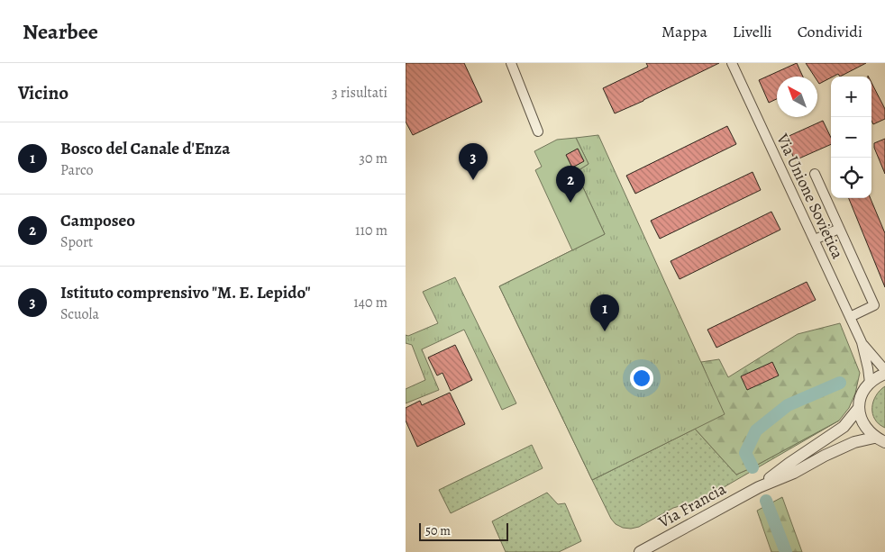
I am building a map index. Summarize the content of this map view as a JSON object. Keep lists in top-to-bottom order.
{
  "streets": {
    "street": ["Via Unione Sovietica", "Via Francia"]
  },
  "crossings": [
    ["Via Unione Sovietica", "Via Francia"]
  ],
  "scale_bar": "50 m",
  "north": "top left",
  "page": {
    "header": "Nearbee",
    "nav": ["Mappa", "Livelli", "Condividi"],
    "heading": ["Vicino", "3 risultati"],
    "map_buttons": ["+", "−"],
    "list": [
      {
        "mark": "1",
        "name": "Bosco del Canale d'Enza",
        "note": "Parco",
        "value": "30 m"
      },
      {
        "mark": "2",
        "name": "Camposeo",
        "note": "Sport",
        "value": "110 m"
      },
      {
        "mark": "3",
        "name": "Istituto comprensivo \"M. E. Lepido\"",
        "note": "Scuola",
        "value": "140 m"
      }
    ],
    "pins": ["3", "2", "1"],
    "scale": "50 m"
  }
}
